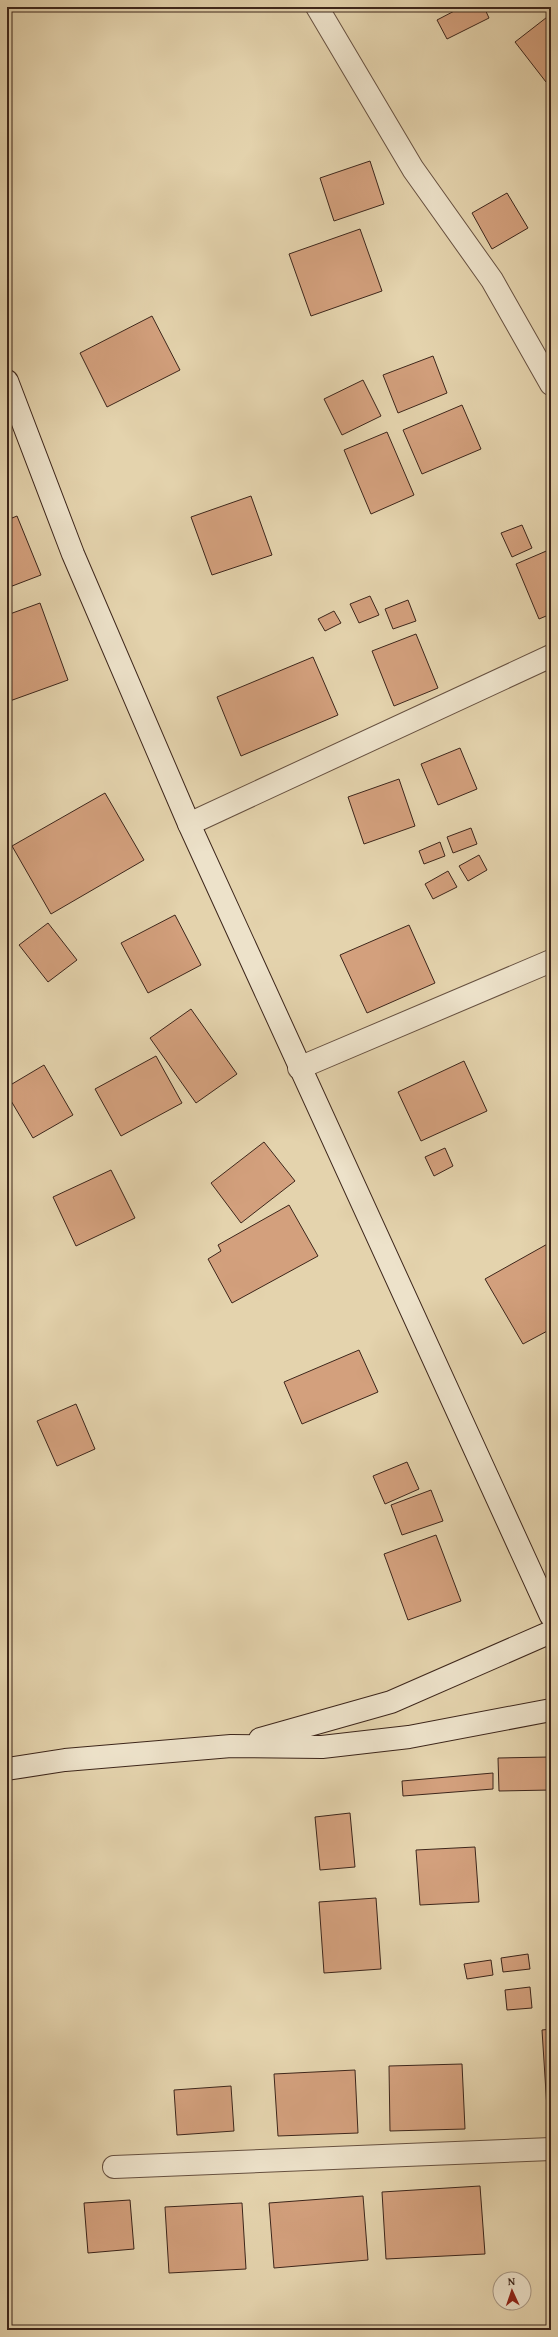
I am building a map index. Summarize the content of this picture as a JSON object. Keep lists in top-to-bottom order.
{
  "north": "top"
}
